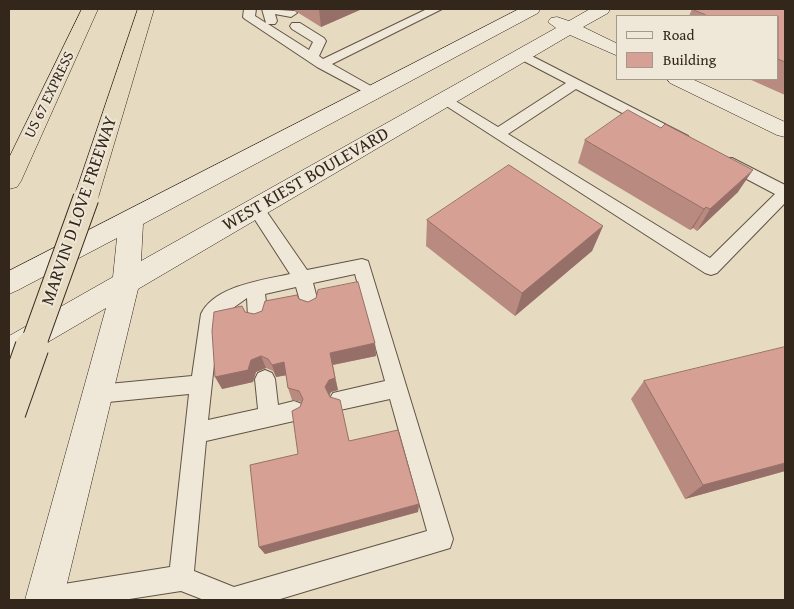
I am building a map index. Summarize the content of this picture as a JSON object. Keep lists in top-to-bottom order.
{
  "streets": {
    "highway": ["US 67 EXPRESS", "MARVIN D LOVE FREEWAY"],
    "main road": ["WEST KIEST BOULEVARD"]
  },
  "legend": ["Road", "Building"]
}
